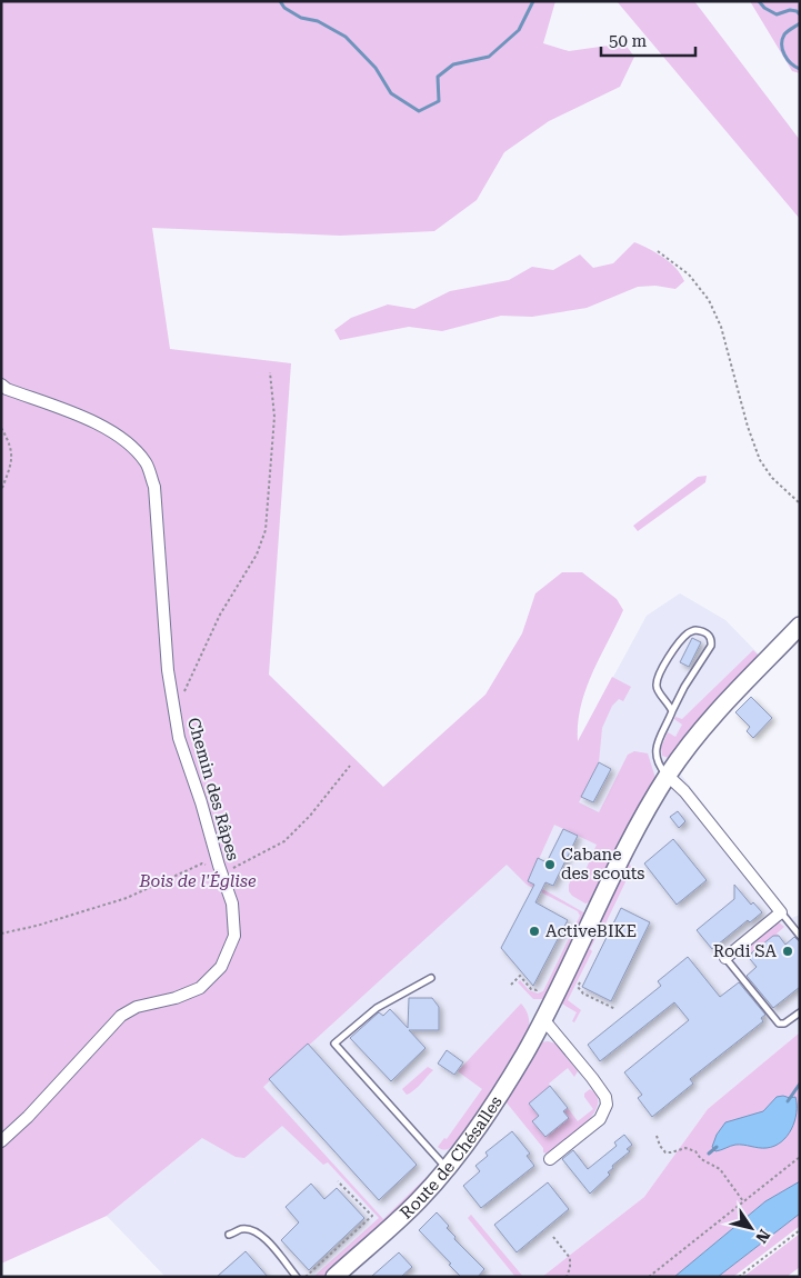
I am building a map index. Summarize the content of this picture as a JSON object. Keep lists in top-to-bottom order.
{
  "streets": {
    "street": ["Chemin des Râpes", "Route de Chésalles"]
  },
  "parks": ["Bois de l'Église"],
  "places": ["Cabane des scouts", "ActiveBIKE", "Rodi SA"],
  "scale_bar": "50 m",
  "north": "bottom right"
}
